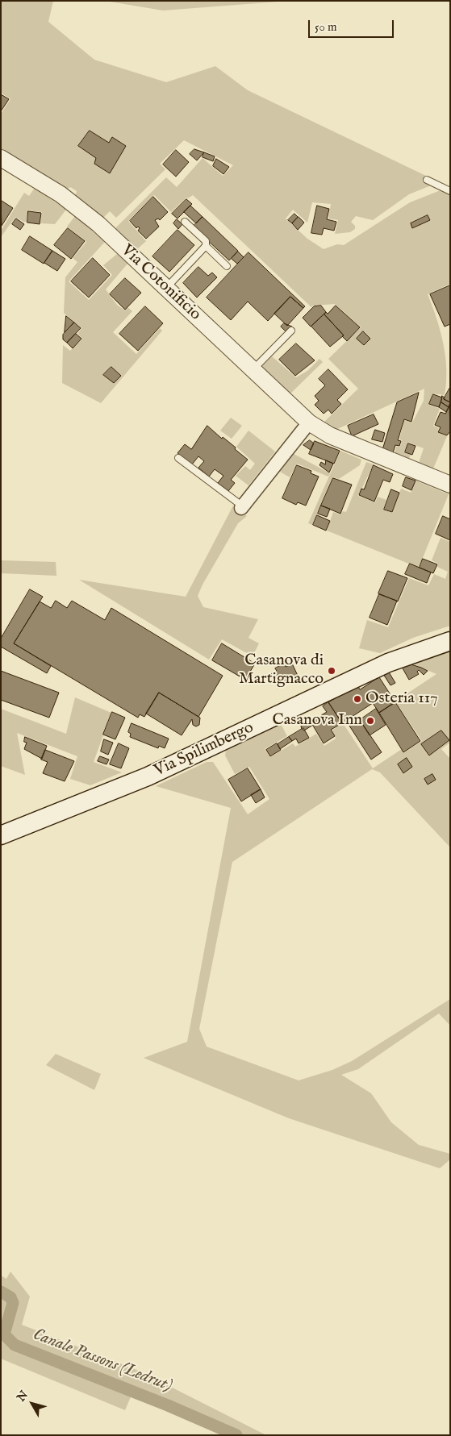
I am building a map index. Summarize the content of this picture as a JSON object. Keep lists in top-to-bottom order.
{
  "streets": {
    "main road": ["Via Spilimbergo"],
    "street": ["Via Cotonificio"]
  },
  "water": ["Canale Passons (Ledrut)"],
  "places": ["Casanova di Martignacco", "Osteria 117", "Casanova Inn"],
  "scale_bar": "50 m",
  "north": "top left"
}
